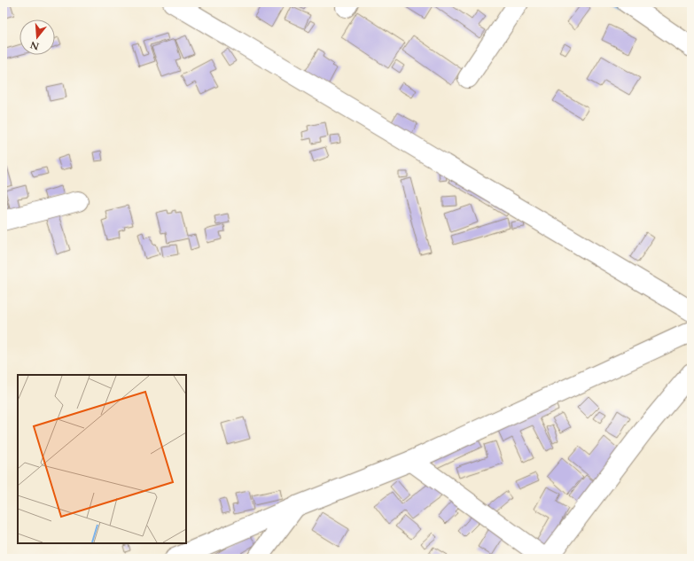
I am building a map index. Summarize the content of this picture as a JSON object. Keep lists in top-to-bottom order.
{
  "north": "bottom"
}
